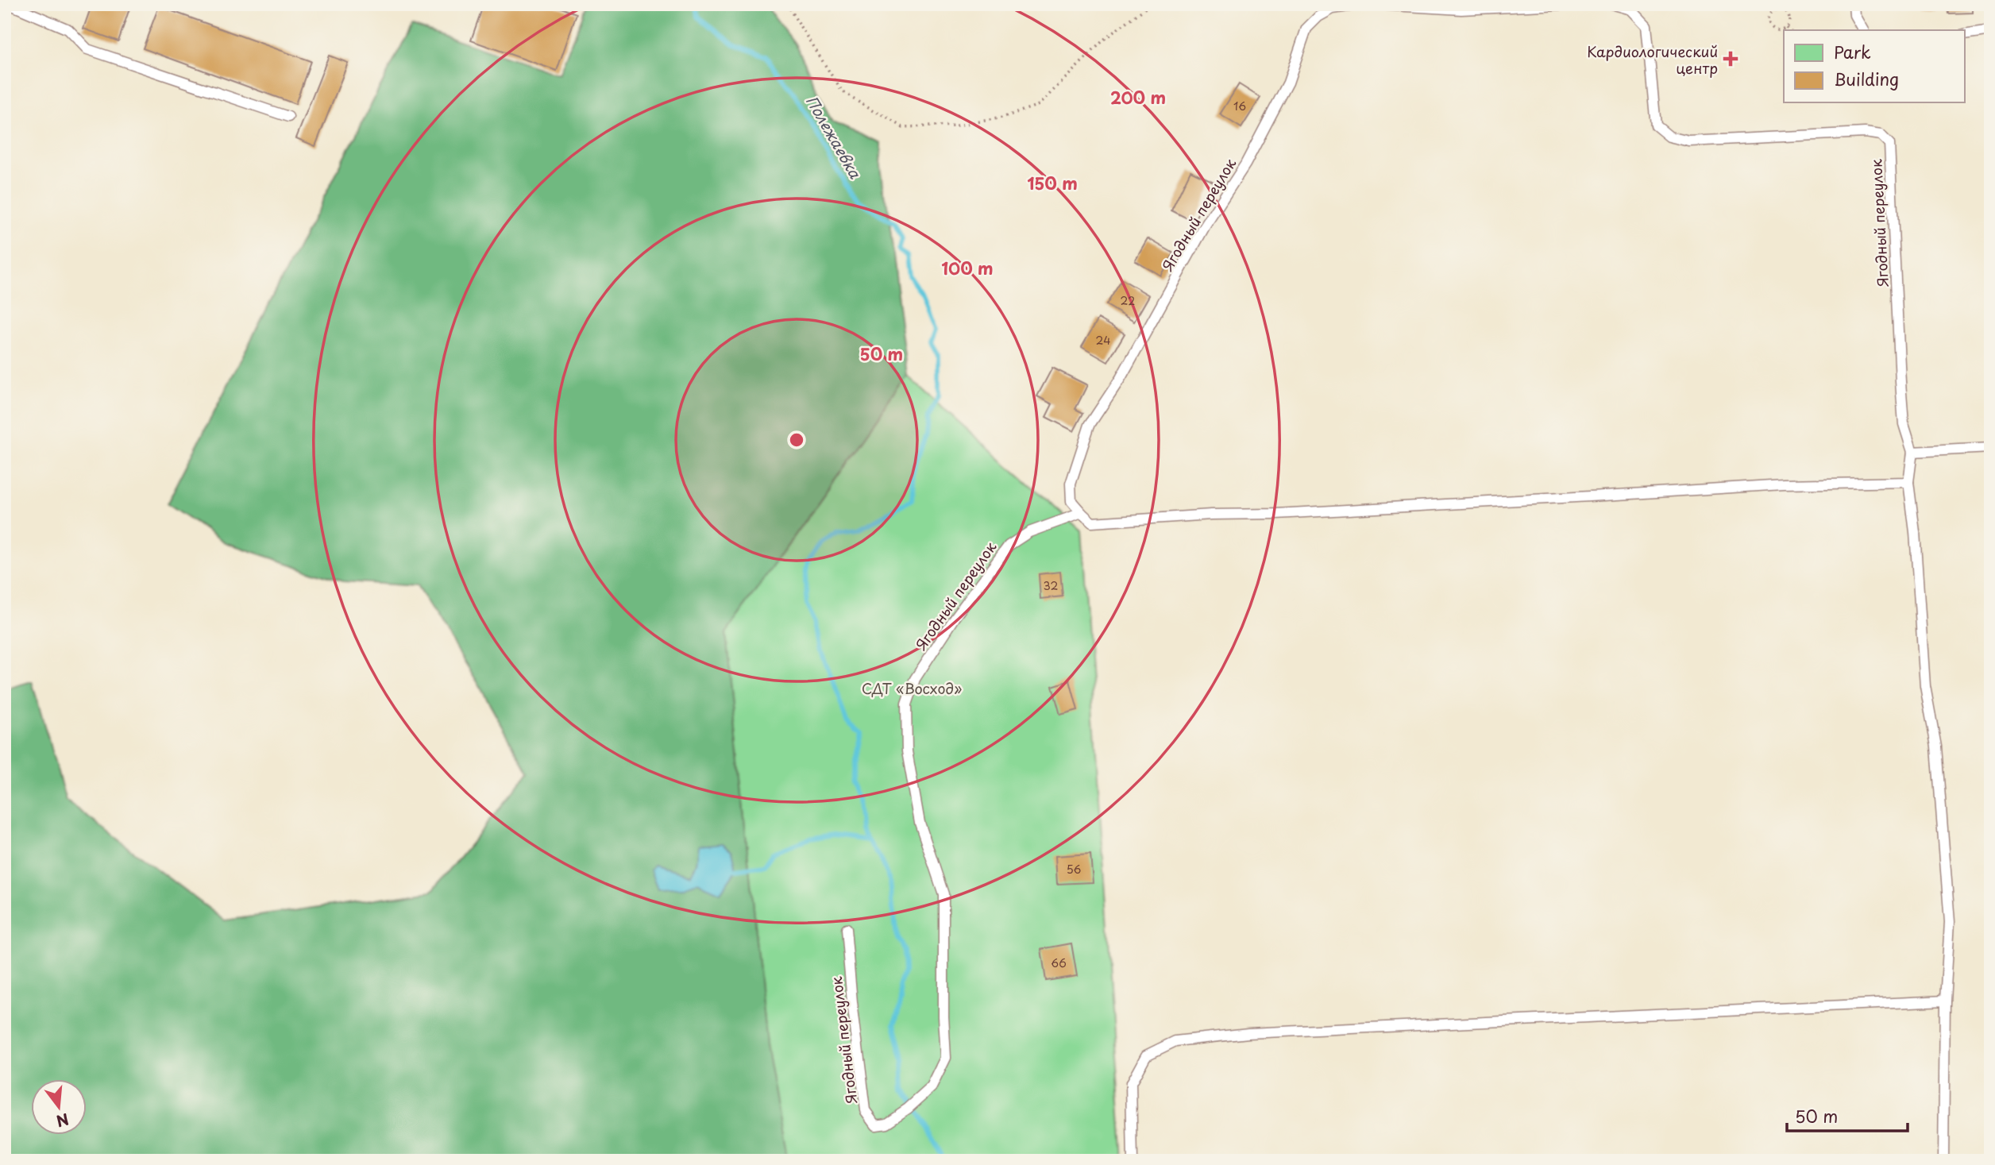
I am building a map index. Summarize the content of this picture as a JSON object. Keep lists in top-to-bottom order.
{
  "streets": {
    "lane": ["Ягодный переулок"]
  },
  "water": ["Полежаевка"],
  "parks": ["СДТ «Восход»"],
  "places": {
    "health": ["Кардиологический центр"]
  },
  "house_numbers": [
    "16",
    "22",
    "24",
    "32",
    "56",
    "66"
  ],
  "legend": ["Park", "Building"],
  "scale_bar": "50 m",
  "north": "bottom",
  "rings": [
    "200 m",
    "150 m",
    "100 m",
    "50 m"
  ]
}
